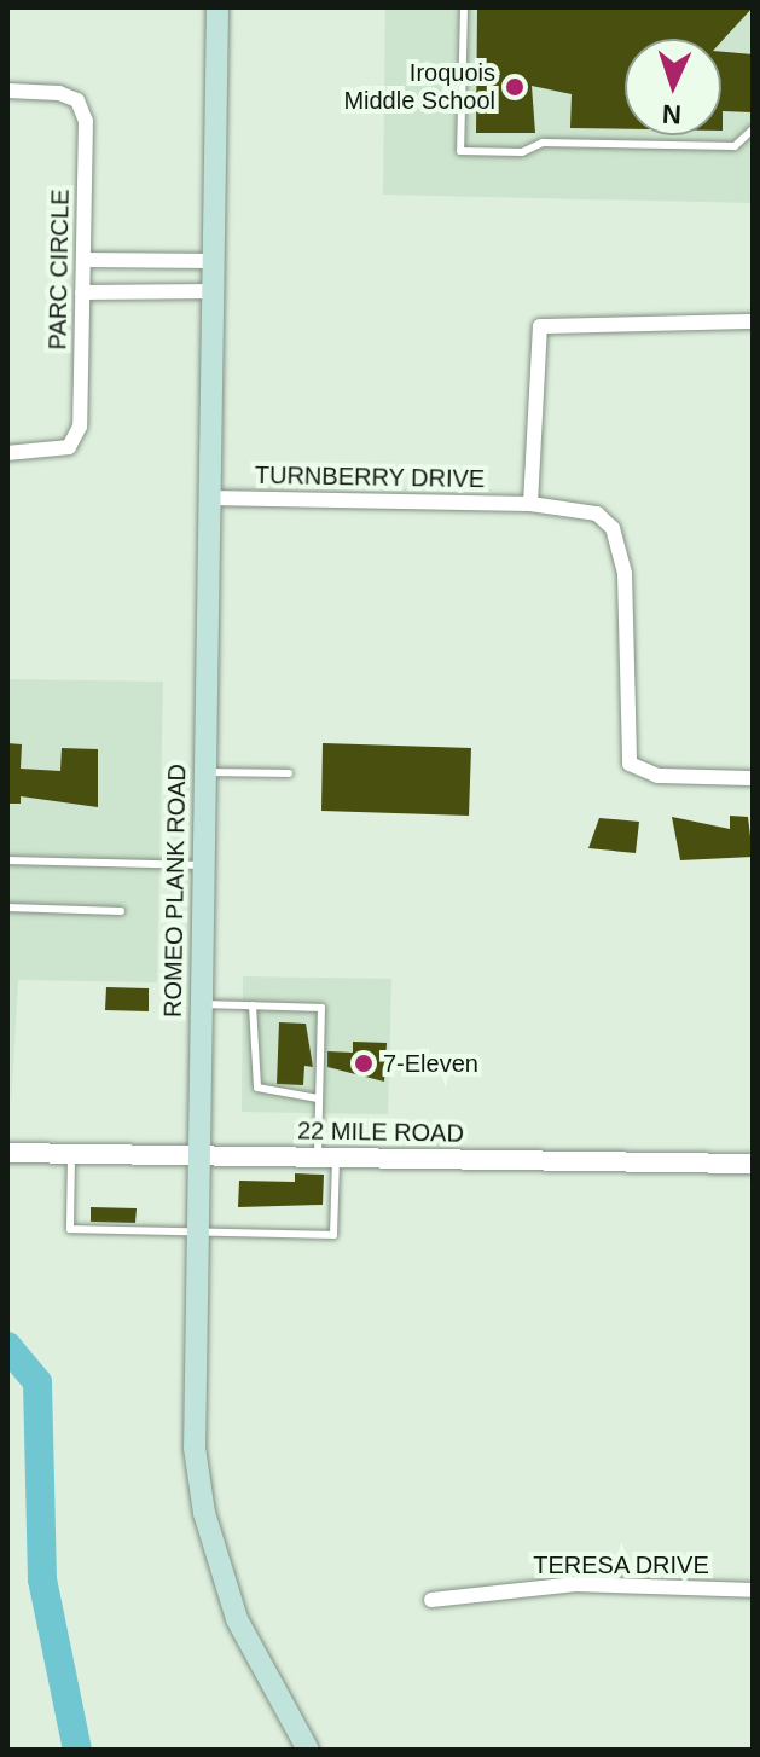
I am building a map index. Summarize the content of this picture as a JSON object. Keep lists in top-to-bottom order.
{
  "streets": {
    "main road": ["ROMEO PLANK ROAD"],
    "street": [
      "PARC CIRCLE",
      "TURNBERRY DRIVE",
      "22 MILE ROAD",
      "TERESA DRIVE"
    ]
  },
  "crossings": [
    ["TURNBERRY DRIVE", "ROMEO PLANK ROAD"],
    ["ROMEO PLANK ROAD", "22 MILE ROAD"]
  ],
  "places": ["Iroquois Middle School", "7-Eleven"],
  "north": "bottom"
}
